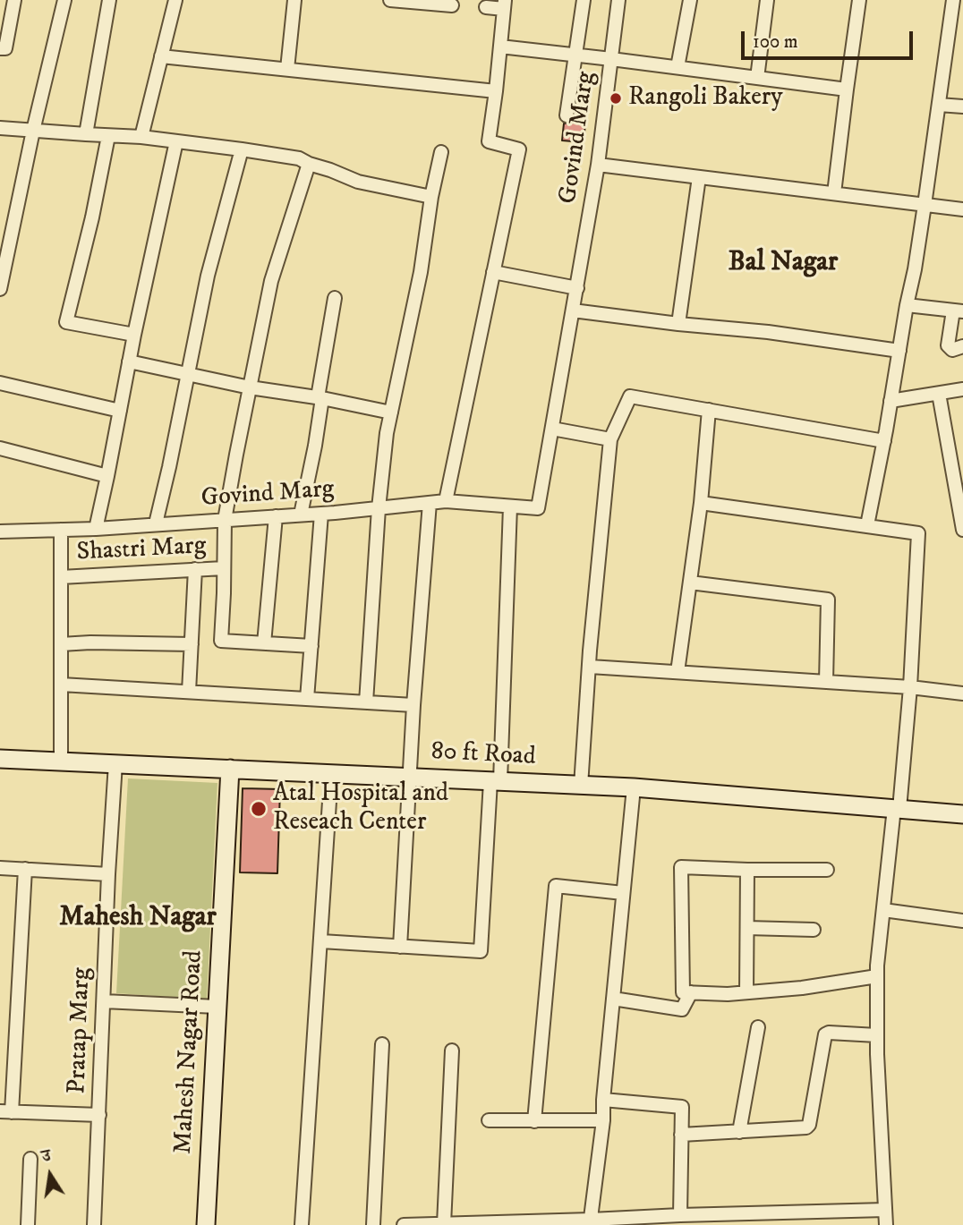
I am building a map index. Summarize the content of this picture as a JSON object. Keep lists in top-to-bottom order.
{
  "streets": {
    "street": [
      "Govind Marg",
      "Shastri Marg",
      "80 ft Road",
      "Pratap Marg",
      "Mahesh Nagar Road"
    ]
  },
  "crossings": [
    ["80 ft Road", "Pratap Marg"],
    ["80 ft Road", "Mahesh Nagar Road"]
  ],
  "districts": ["Bal Nagar", "Mahesh Nagar"],
  "places": ["Rangoli Bakery", "Atal Hospital and Reseach Center"],
  "scale_bar": "100 m",
  "north": "top"
}
